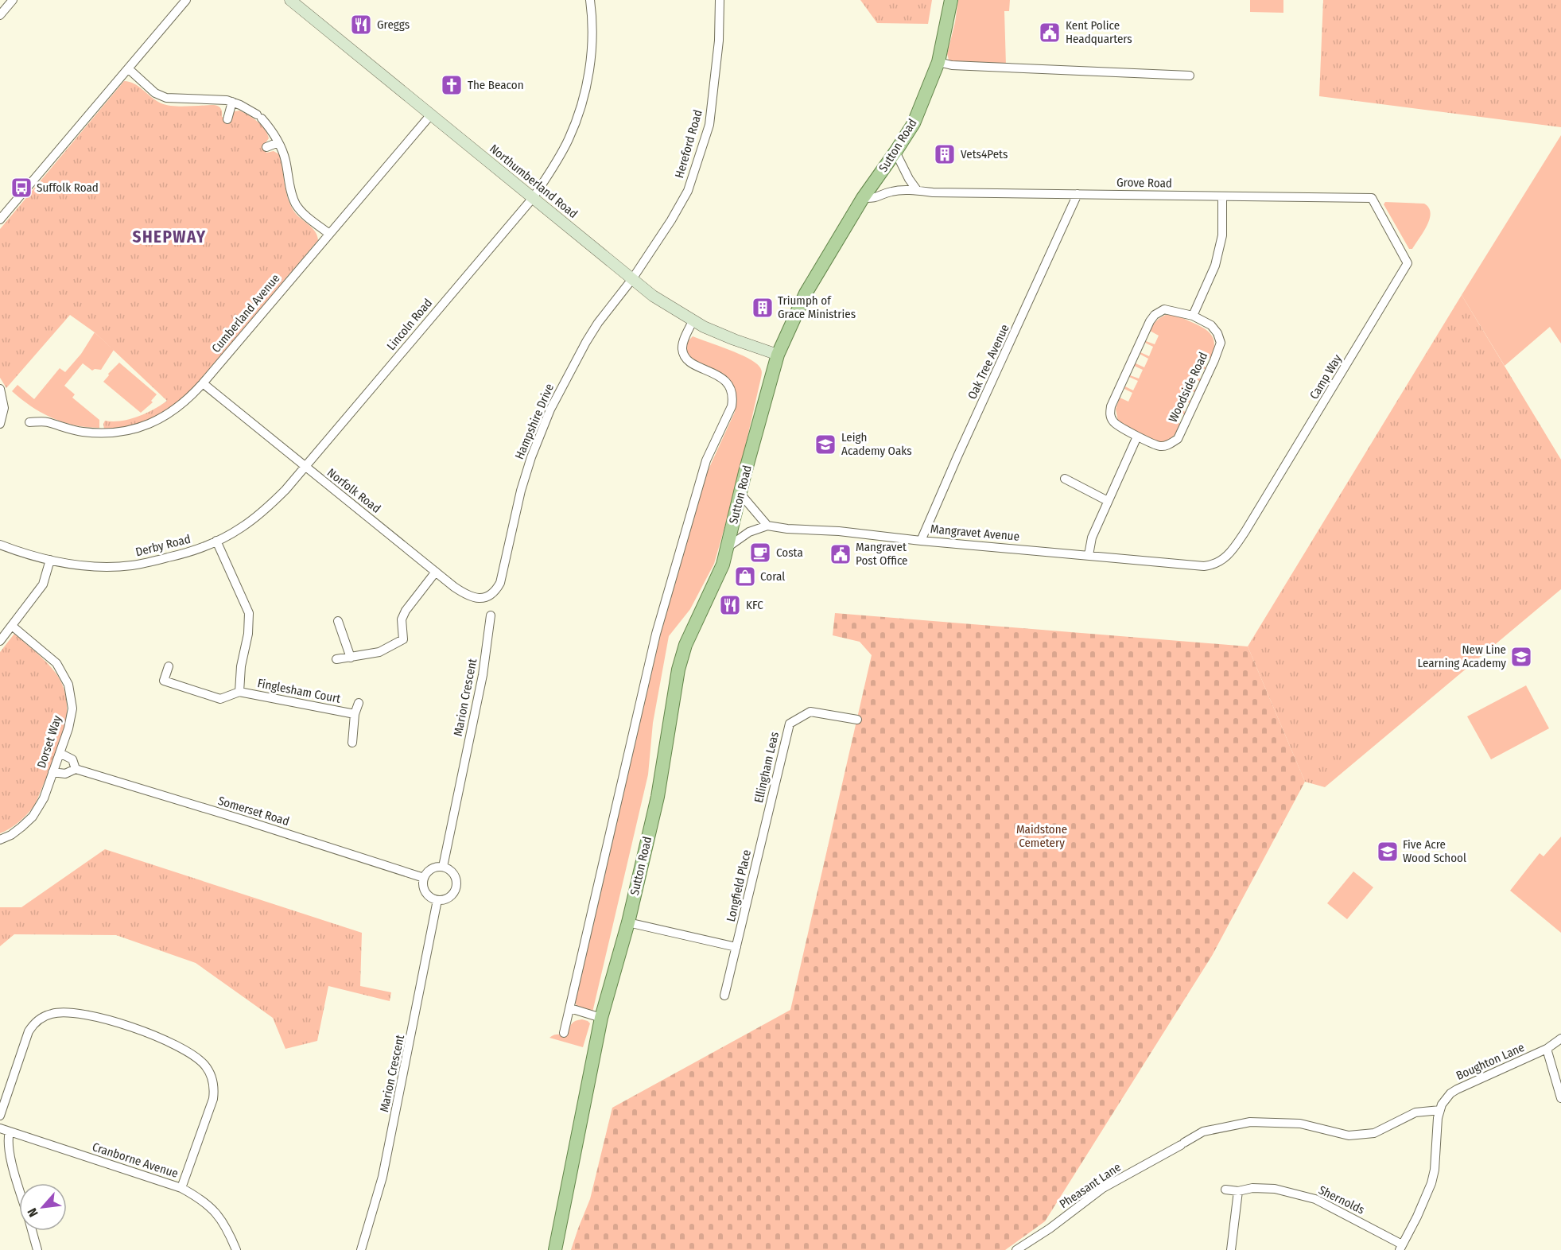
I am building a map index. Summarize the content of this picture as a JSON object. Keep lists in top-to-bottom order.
{
  "streets": {
    "main road": ["Sutton Road"],
    "street": [
      "Hereford Road",
      "Northumberland Road",
      "Grove Road",
      "Cumberland Avenue",
      "Lincoln Road",
      "Oak Tree Avenue",
      "Camp Way",
      "Woodside Road",
      "Hampshire Drive",
      "Norfolk Road",
      "Mangravet Avenue",
      "Derby Road",
      "Finglesham Court",
      "Marion Crescent",
      "Dorset Way",
      "Ellingham Leas",
      "Somerset Road",
      "Longfield Place",
      "Boughton Lane",
      "Cranborne Avenue",
      "Pheasant Lane",
      "Shernolds"
    ]
  },
  "crossings": [
    ["Hereford Road", "Northumberland Road"],
    ["Hereford Road", "Hampshire Drive"],
    ["Sutton Road", "Northumberland Road"],
    ["Sutton Road", "Grove Road"],
    ["Northumberland Road", "Cumberland Avenue"],
    ["Northumberland Road", "Lincoln Road"],
    ["Northumberland Road", "Hampshire Drive"],
    ["Grove Road", "Oak Tree Avenue"],
    ["Grove Road", "Camp Way"],
    ["Cumberland Avenue", "Norfolk Road"],
    ["Lincoln Road", "Norfolk Road"],
    ["Lincoln Road", "Derby Road"],
    ["Oak Tree Avenue", "Mangravet Avenue"],
    ["Camp Way", "Mangravet Avenue"],
    ["Hampshire Drive", "Norfolk Road"],
    ["Norfolk Road", "Derby Road"],
    ["Derby Road", "Finglesham Court"],
    ["Marion Crescent", "Somerset Road"],
    ["Dorset Way", "Somerset Road"],
    ["Ellingham Leas", "Longfield Place"],
    ["Boughton Lane", "Pheasant Lane"]
  ],
  "districts": ["SHEPWAY"],
  "parks": ["Maidstone Cemetery"],
  "places": {
    "restaurant": ["Greggs", "KFC"],
    "public building": ["Kent Police Headquarters", "Mangravet Post Office"],
    "church": ["The Beacon"],
    "building": ["Vets4Pets", "Triumph of Grace Ministries"],
    "bus stop": ["Suffolk Road"],
    "school or university": ["Leigh Academy Oaks", "New Line Learning Academy", "Five Acre Wood School"],
    "cafe": ["Costa"],
    "shop": ["Coral"]
  },
  "north": "bottom left"
}
